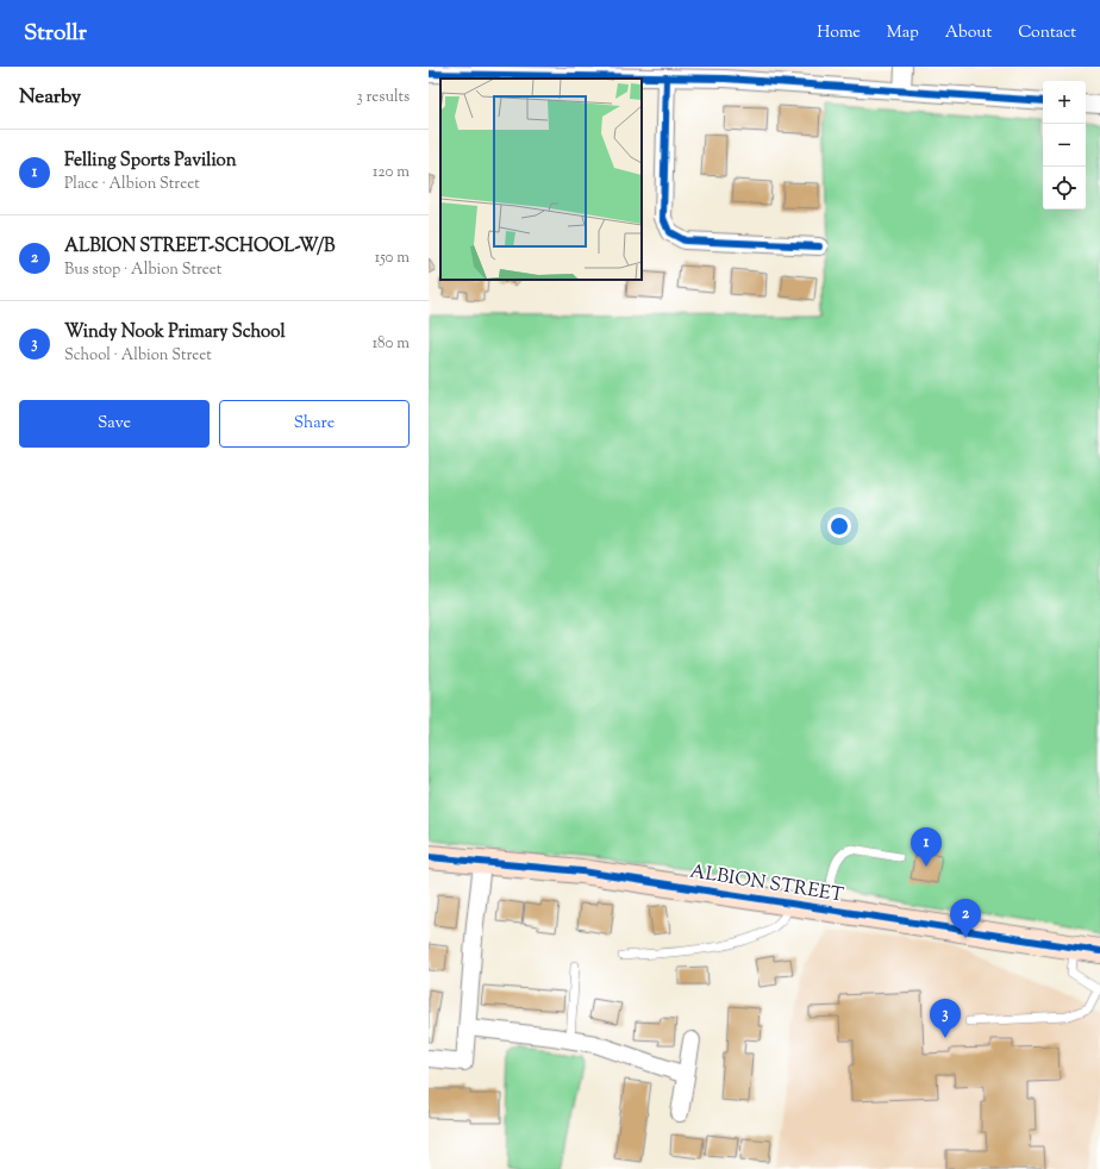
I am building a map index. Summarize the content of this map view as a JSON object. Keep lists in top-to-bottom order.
{
  "streets": {
    "street": ["ALBION STREET"]
  },
  "page": {
    "header": "Strollr",
    "nav": [
      "Home",
      "Map",
      "About",
      "Contact"
    ],
    "heading": ["Nearby", "3 results"],
    "map_buttons": ["+", "−"],
    "list": [
      {
        "mark": "1",
        "name": "Felling Sports Pavilion",
        "note": "Place · Albion Street",
        "value": "120 m"
      },
      {
        "mark": "2",
        "name": "ALBION STREET-SCHOOL-W/B",
        "note": "Bus stop · Albion Street",
        "value": "150 m"
      },
      {
        "mark": "3",
        "name": "Windy Nook Primary School",
        "note": "School · Albion Street",
        "value": "180 m"
      }
    ],
    "buttons": ["Save", "Share"],
    "pins": ["1", "2", "3"]
  }
}
